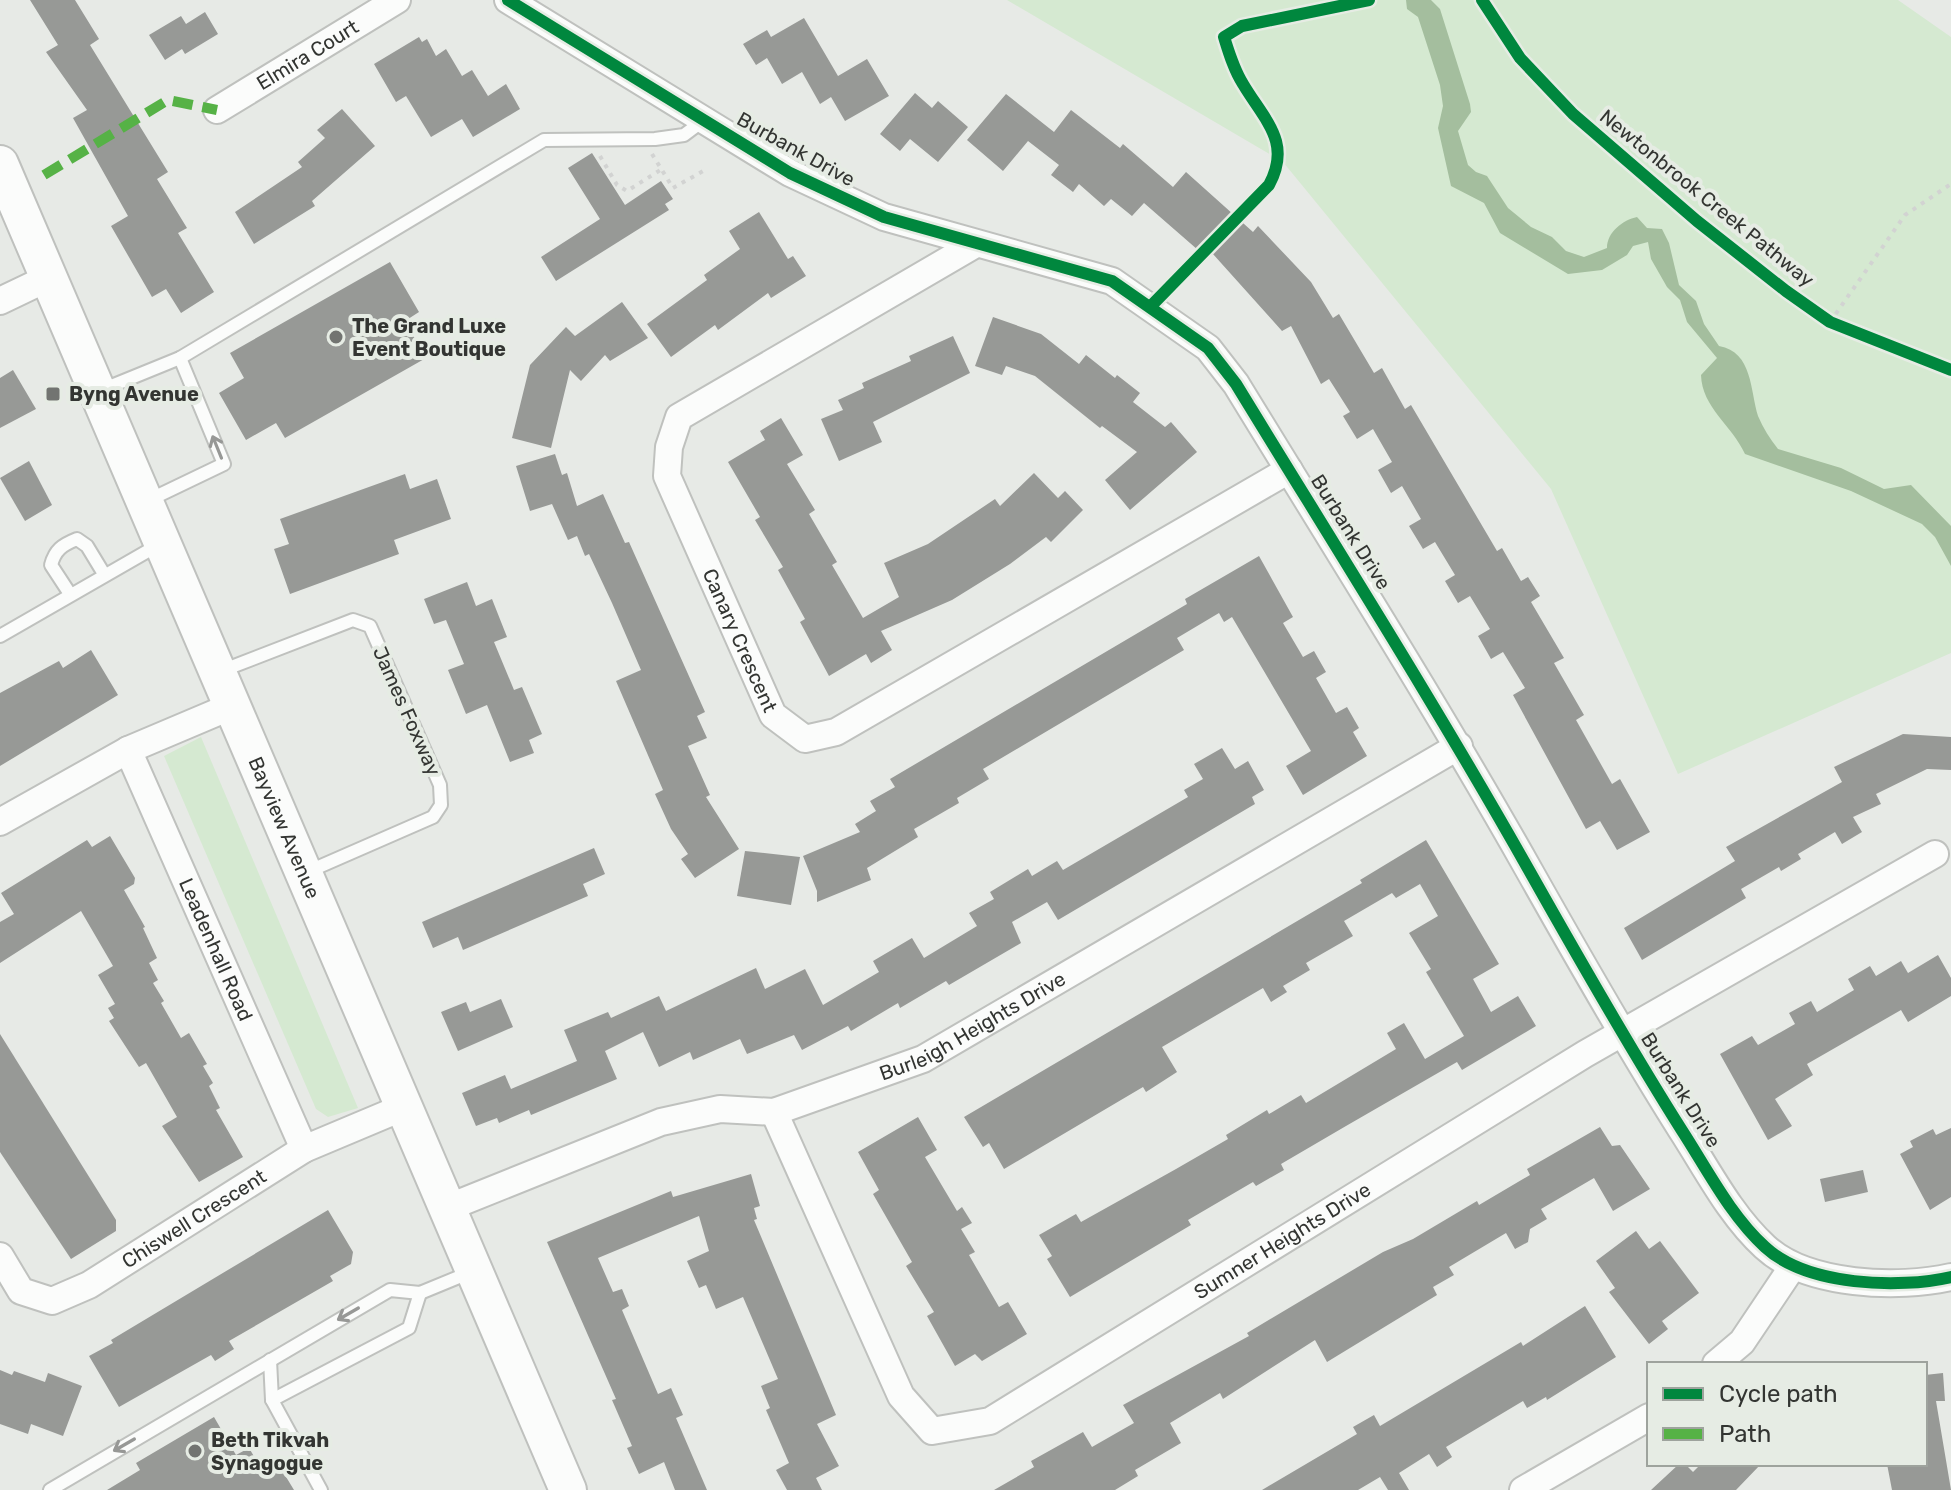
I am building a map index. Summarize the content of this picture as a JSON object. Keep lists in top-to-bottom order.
{
  "streets": {
    "main road": ["Bayview Avenue"],
    "street": [
      "Elmira Court",
      "Burbank Drive",
      "Canary Crescent",
      "Leadenhall Road",
      "Burleigh Heights Drive",
      "Chiswell Crescent",
      "Sumner Heights Drive"
    ],
    "lane": ["James Foxway"],
    "cycle path": ["Newtonbrook Creek Pathway"]
  },
  "crossings": [
    ["Burbank Drive", "Canary Crescent"],
    ["Burbank Drive", "Burleigh Heights Drive"],
    ["Burbank Drive", "Sumner Heights Drive"],
    ["James Foxway", "Bayview Avenue"],
    ["Bayview Avenue", "Burleigh Heights Drive"],
    ["Bayview Avenue", "Chiswell Crescent"],
    ["Leadenhall Road", "Chiswell Crescent"],
    ["Burleigh Heights Drive", "Sumner Heights Drive"]
  ],
  "places": {
    "other": ["The Grand Luxe Event Boutique", "Beth Tikvah Synagogue"],
    "transit": ["Byng Avenue"]
  },
  "legend": ["Cycle path", "Path"]
}
